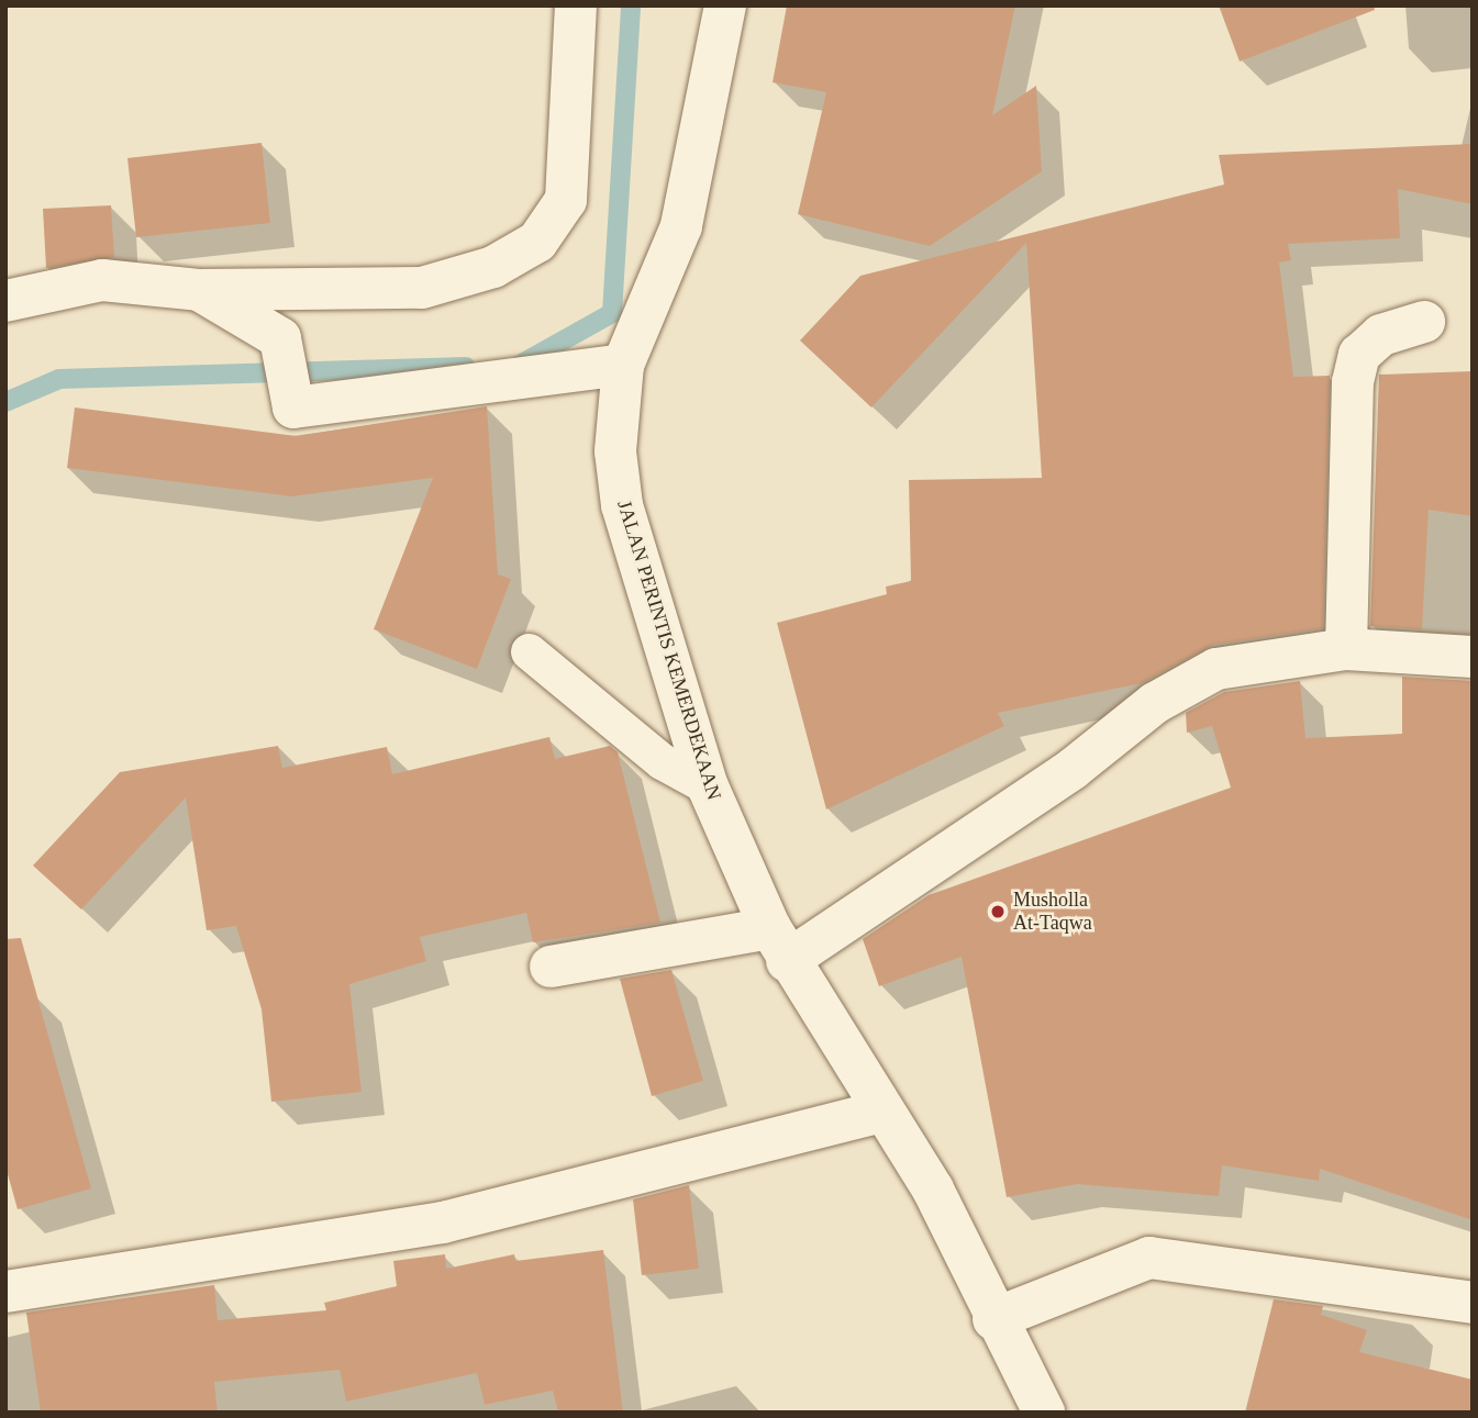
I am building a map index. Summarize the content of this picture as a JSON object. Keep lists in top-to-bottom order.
{
  "streets": {
    "street": ["JALAN PERINTIS KEMERDEKAAN"]
  },
  "places": ["Musholla At-Taqwa"]
}
